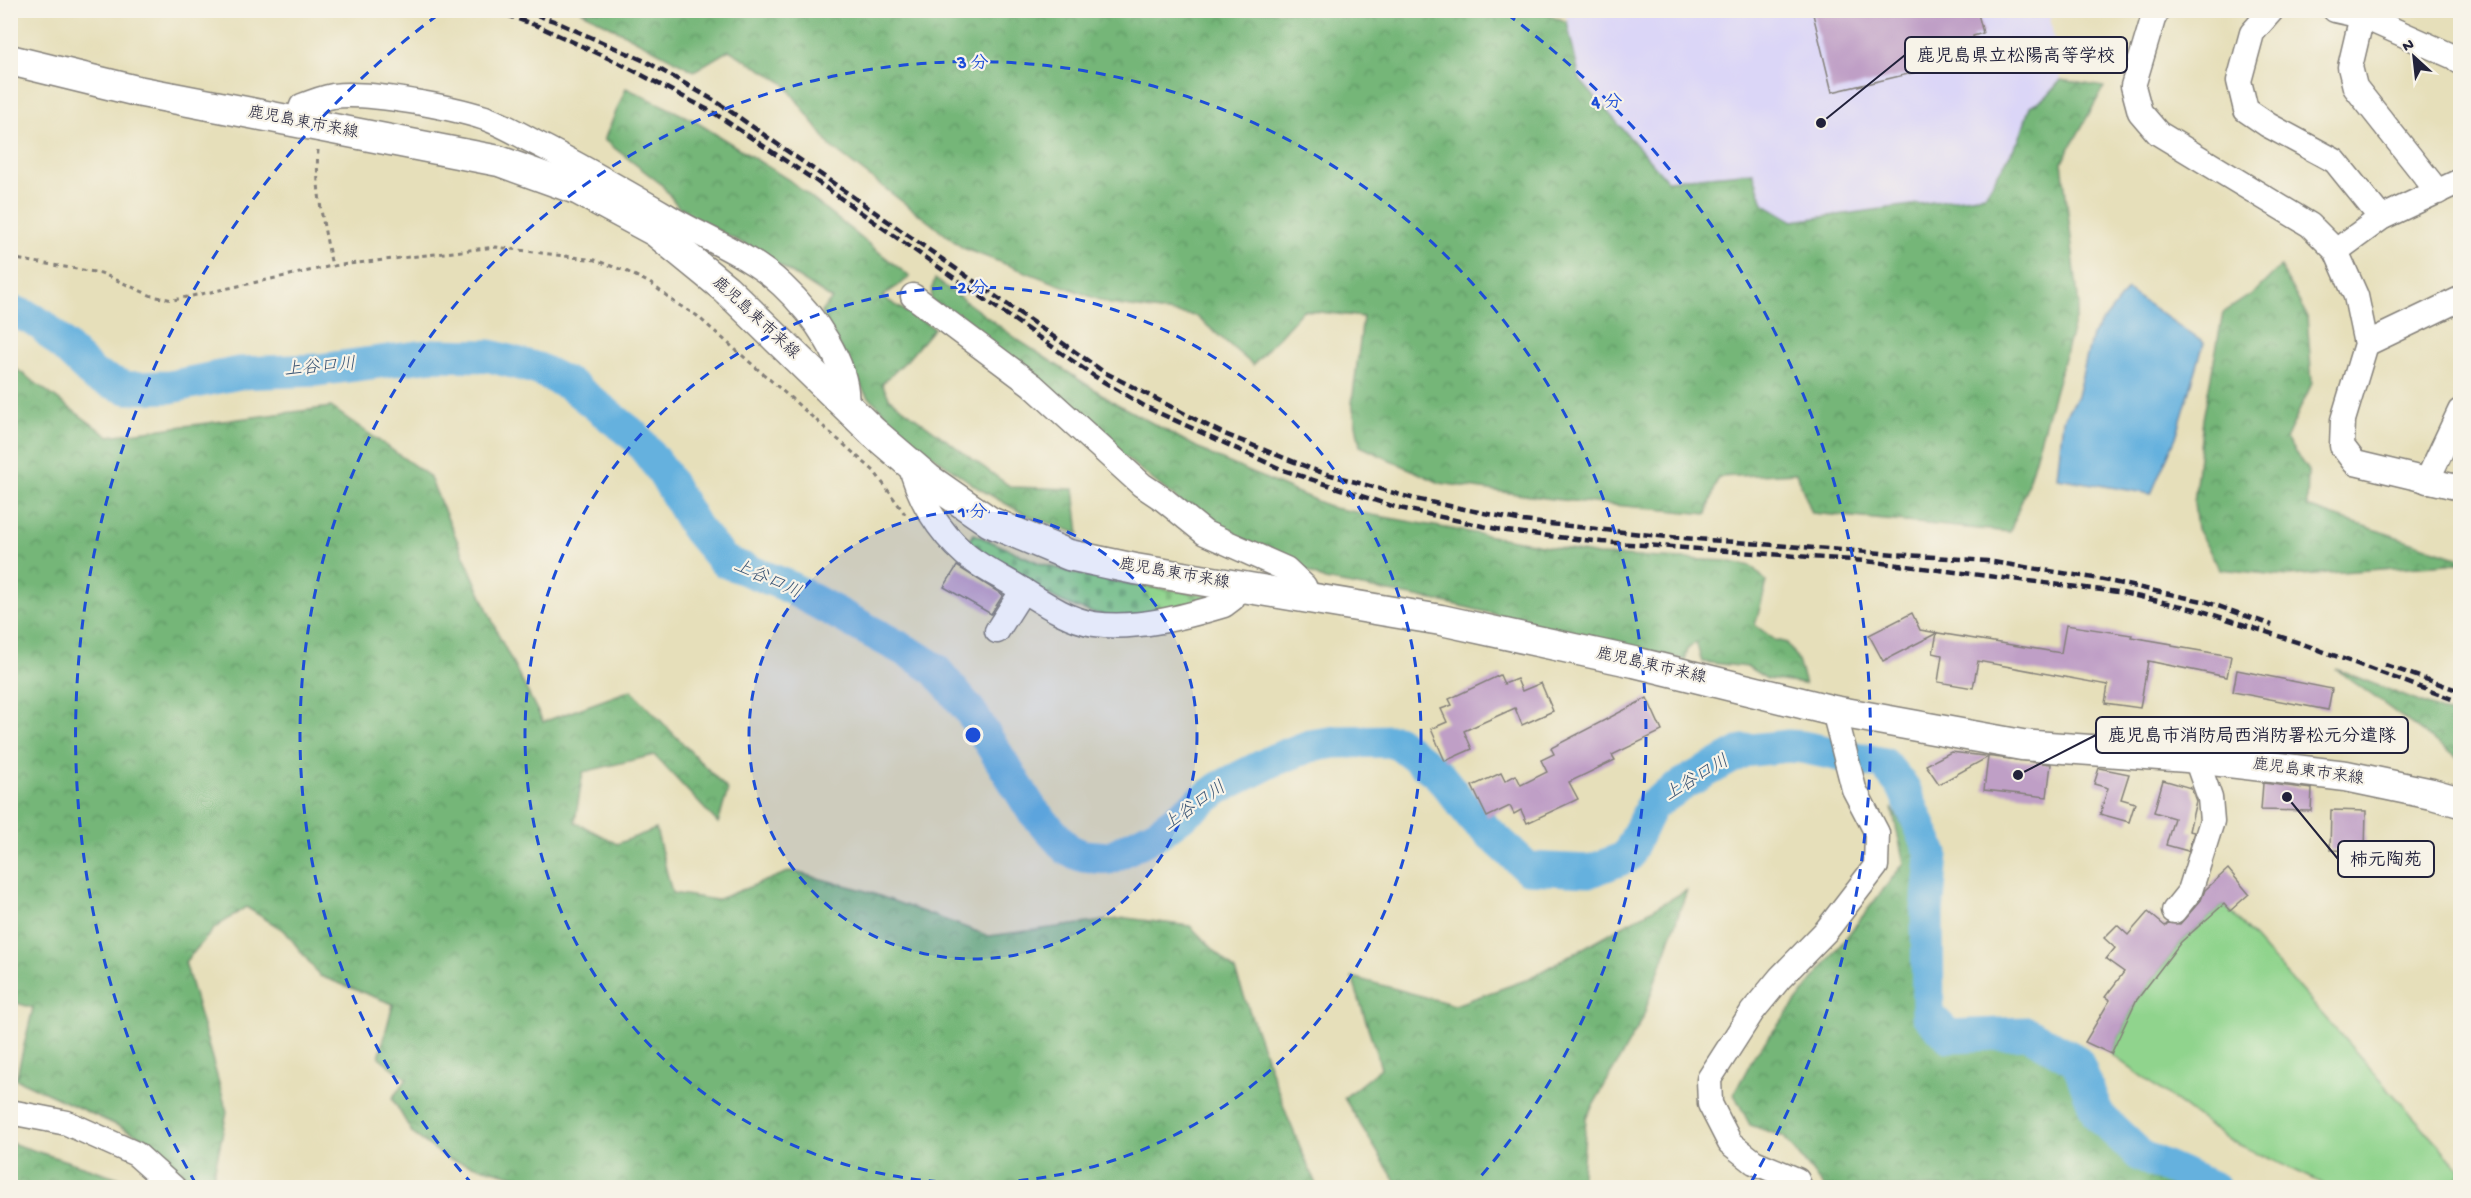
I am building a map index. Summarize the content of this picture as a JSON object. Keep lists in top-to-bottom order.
{
  "streets": {
    "main road": ["鹿児島東市来線"]
  },
  "water": ["上谷口川"],
  "places": ["鹿児島県立松陽高等学校", "鹿児島市消防局西消防署松元分遣隊", "柿元陶苑"],
  "north": "top left",
  "rings": [
    "3 分",
    "4 分",
    "2 分",
    "1 分"
  ]
}
